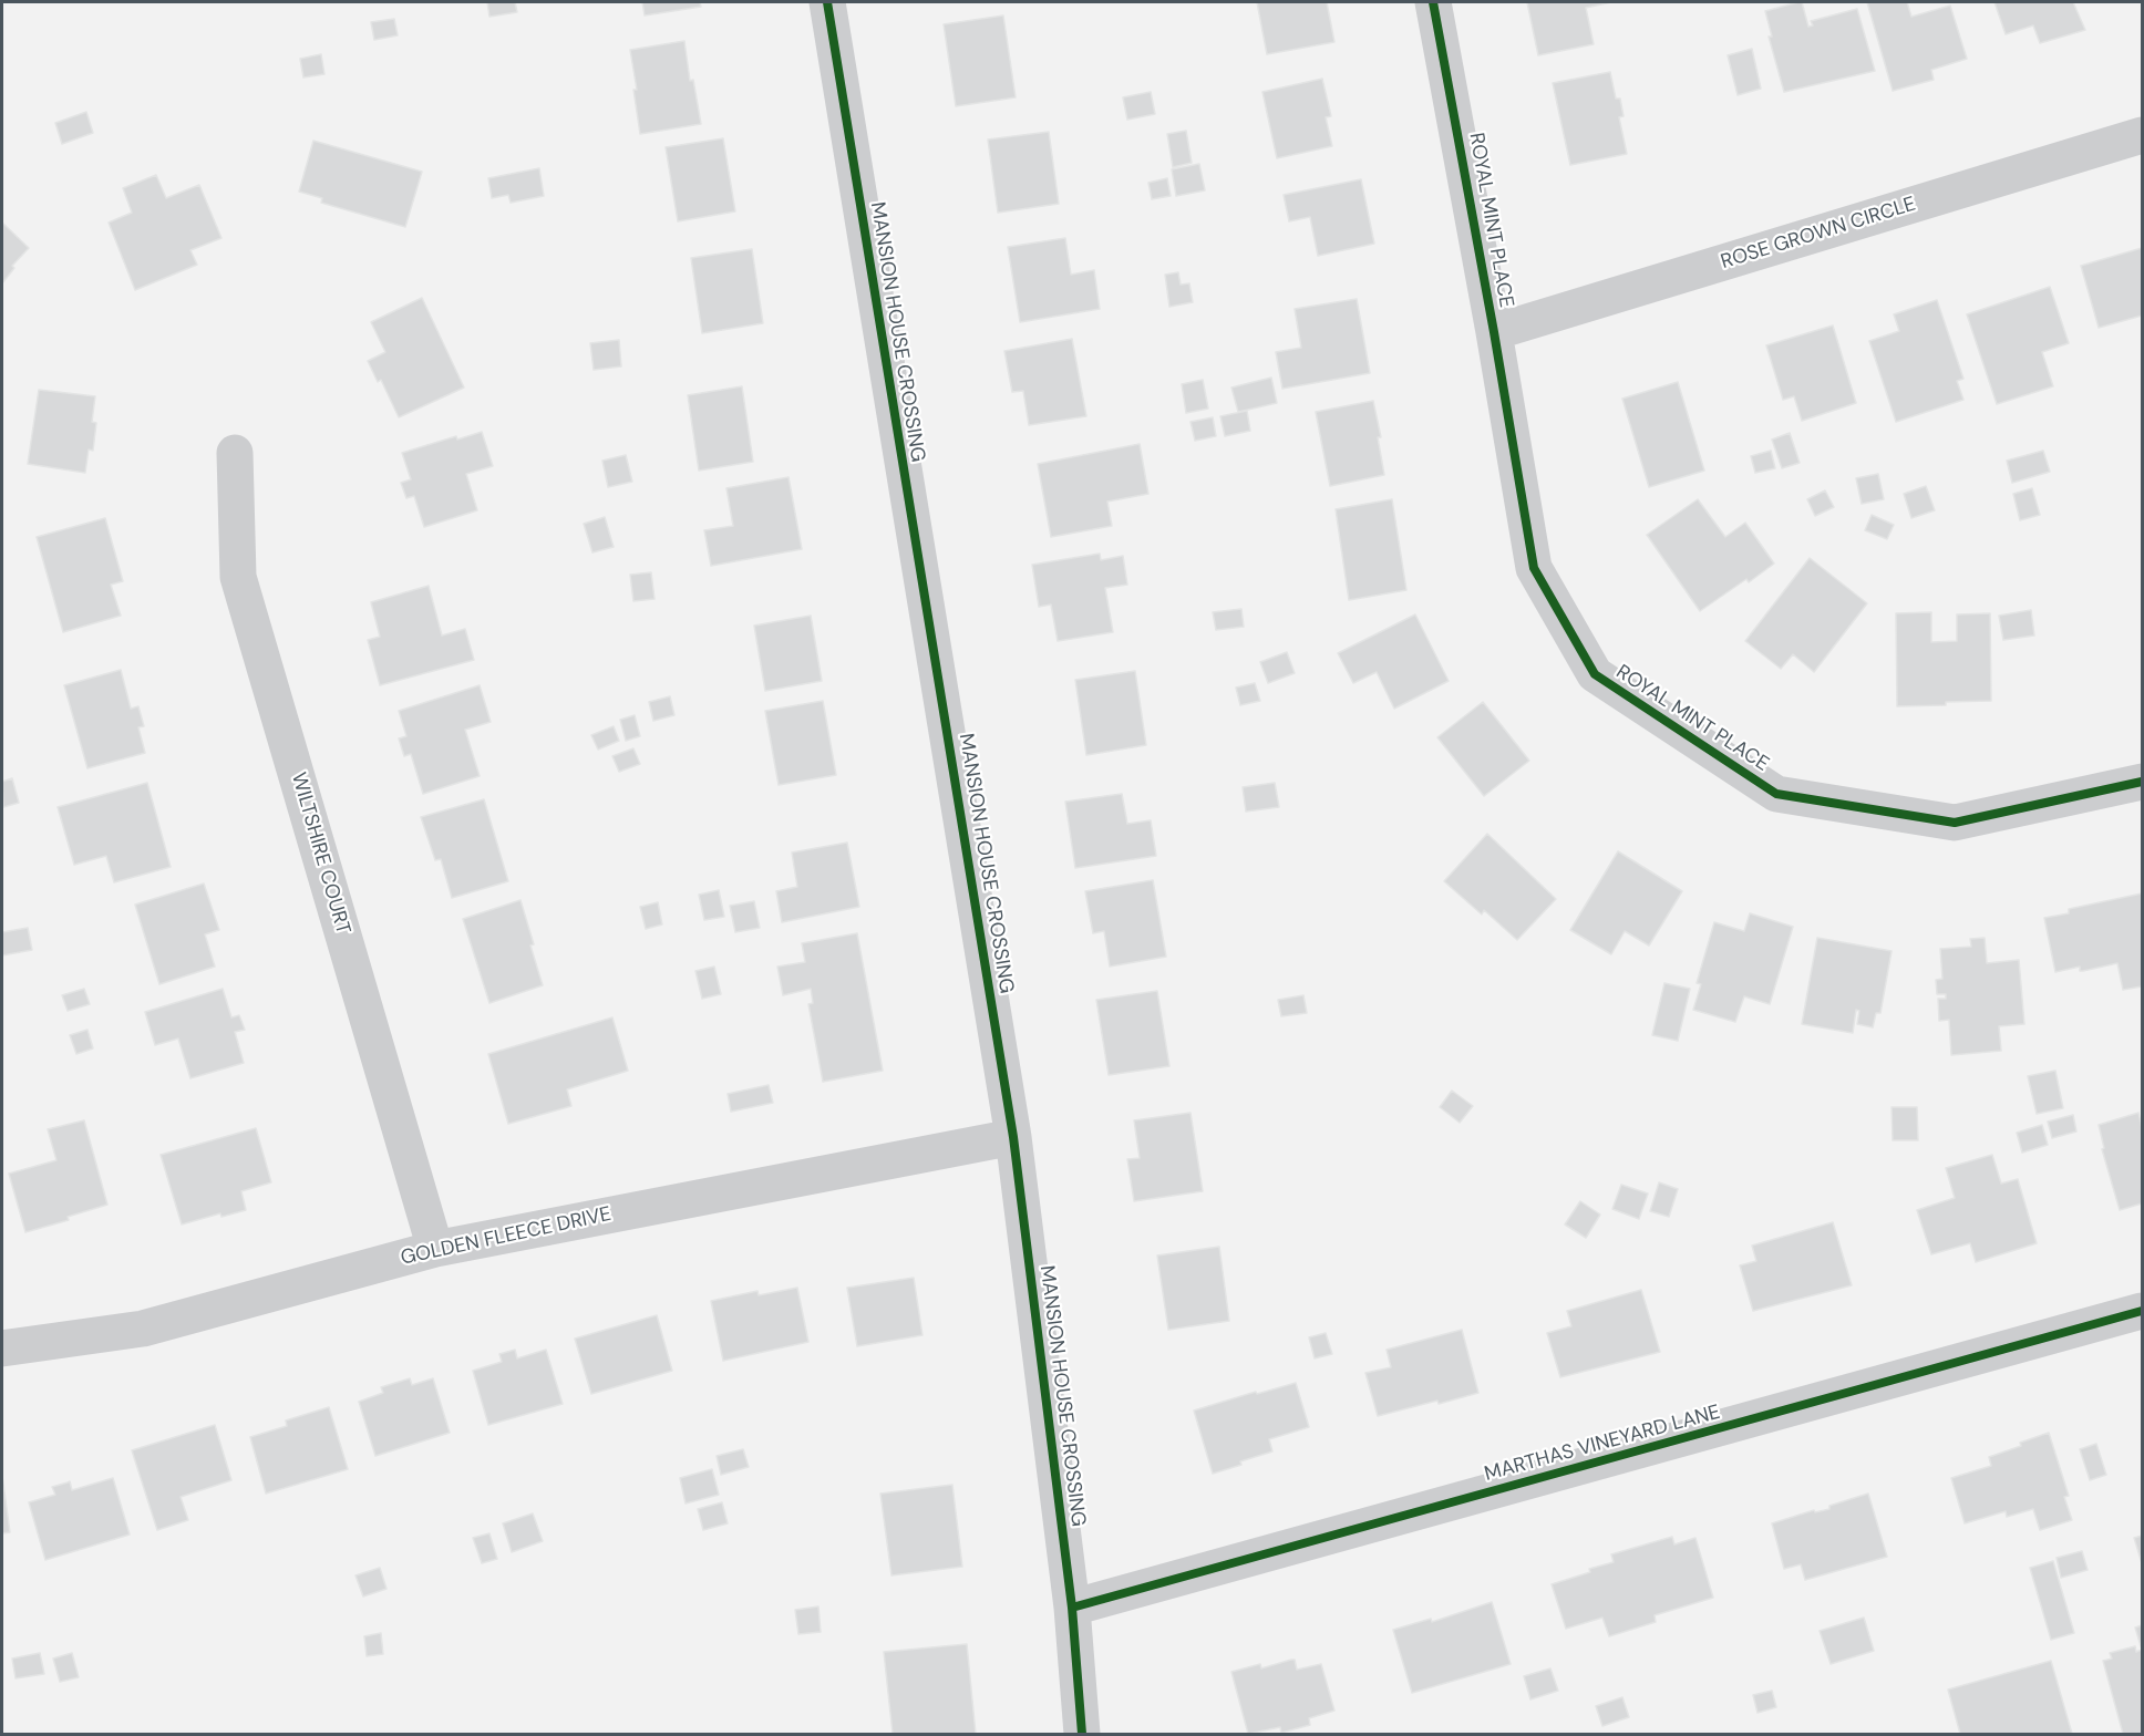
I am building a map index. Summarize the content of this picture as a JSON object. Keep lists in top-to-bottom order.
{
  "streets": {
    "street": [
      "ROYAL MINT PLACE",
      "ROSE GROWN CIRCLE",
      "MANSION HOUSE CROSSING",
      "WILTSHIRE COURT",
      "GOLDEN FLEECE DRIVE",
      "MARTHAS VINEYARD LANE"
    ]
  },
  "crossings": [
    ["ROYAL MINT PLACE", "ROSE GROWN CIRCLE"],
    ["MANSION HOUSE CROSSING", "GOLDEN FLEECE DRIVE"],
    ["MANSION HOUSE CROSSING", "MARTHAS VINEYARD LANE"],
    ["WILTSHIRE COURT", "GOLDEN FLEECE DRIVE"]
  ]
}
